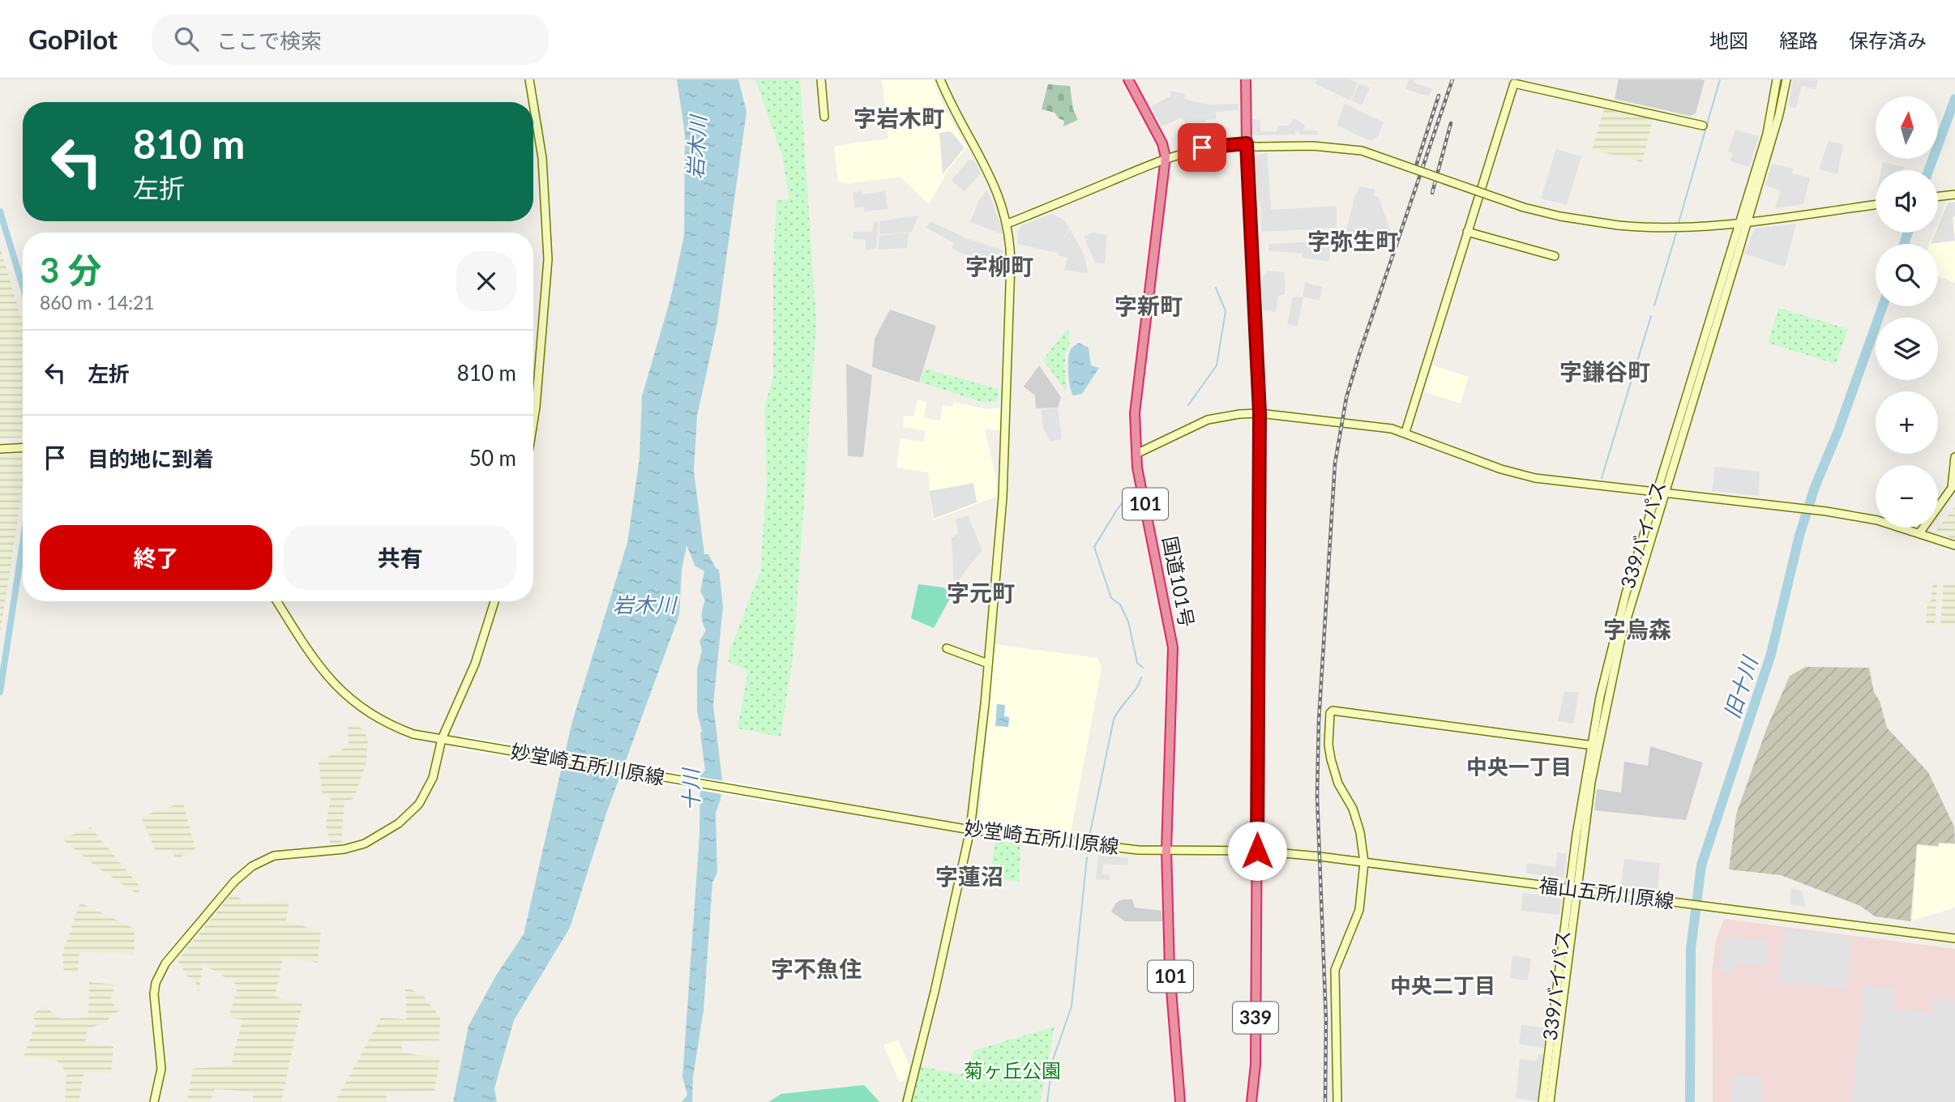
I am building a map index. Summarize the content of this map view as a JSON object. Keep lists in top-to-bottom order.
{
  "streets": {
    "highway": ["101", "国道101号", "339"],
    "street": ["339バイパス", "妙堂崎五所川原線", "福山五所川原線"]
  },
  "crossings": [
    ["339バイパス", "福山五所川原線"],
    ["国道101号", "妙堂崎五所川原線"],
    ["妙堂崎五所川原線", "福山五所川原線"],
    ["妙堂崎五所川原線", "339"],
    ["福山五所川原線", "339"]
  ],
  "districts": [
    "字岩木町",
    "字弥生町",
    "字柳町",
    "字新町",
    "字鎌谷町",
    "字元町",
    "字烏森",
    "中央一丁目",
    "字蓮沼",
    "字不魚住",
    "中央二丁目"
  ],
  "water": ["岩木川", "旧十川", "十川"],
  "parks": ["菊ヶ丘公園"],
  "north": "top",
  "page": {
    "header": "GoPilot",
    "search": "ここで検索",
    "nav": ["地図", "経路", "保存済み"],
    "map_buttons": ["+", "−"],
    "turn": ["810 m", "左折"],
    "heading": ["3 分", "860 m · 14:21"],
    "list": [
      {
        "name": "左折",
        "value": "810 m"
      },
      {
        "name": "目的地に到着",
        "value": "50 m"
      }
    ],
    "buttons": ["終了", "共有"]
  }
}
